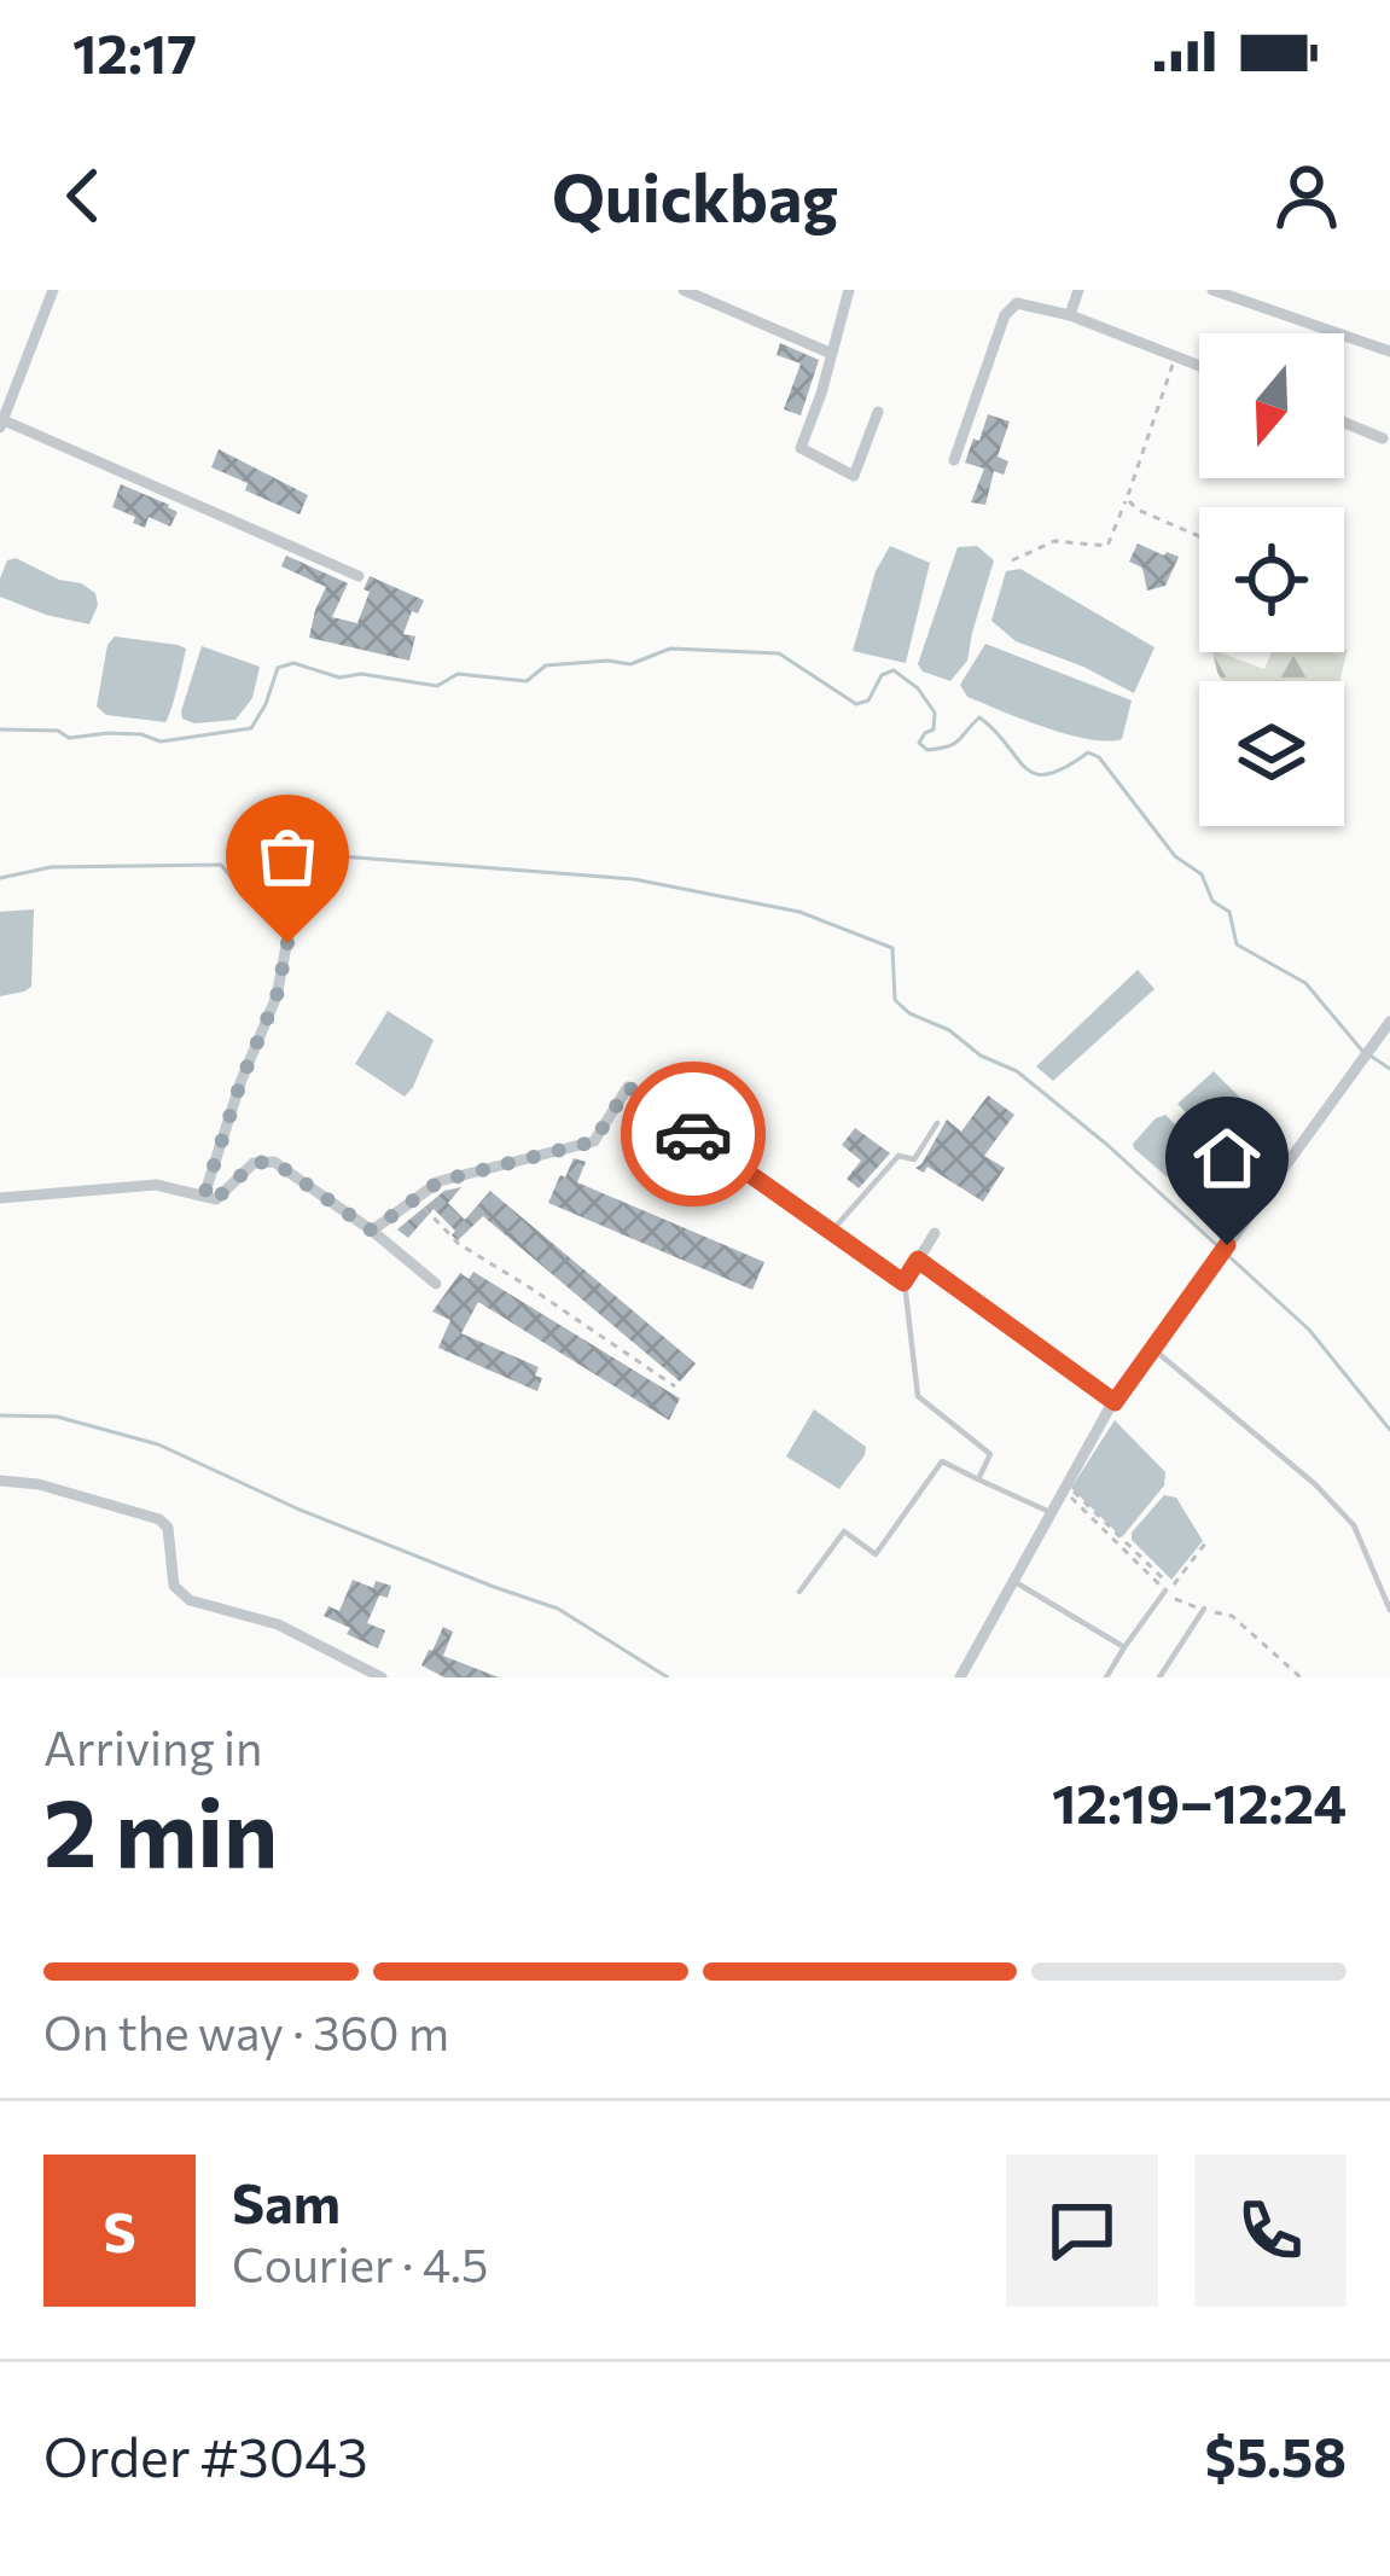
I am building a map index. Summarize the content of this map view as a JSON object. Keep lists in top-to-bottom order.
{
  "north": "bottom",
  "page": {
    "status": "12:17",
    "header": "Quickbag",
    "heading": ["2 min", "Arriving in", "12:19–12:24"],
    "panel": [
      "Sam",
      "Courier · 4.5",
      "Order #3043",
      "$5.58"
    ],
    "bar": "On the way · 360 m",
    "round": "S"
  }
}
